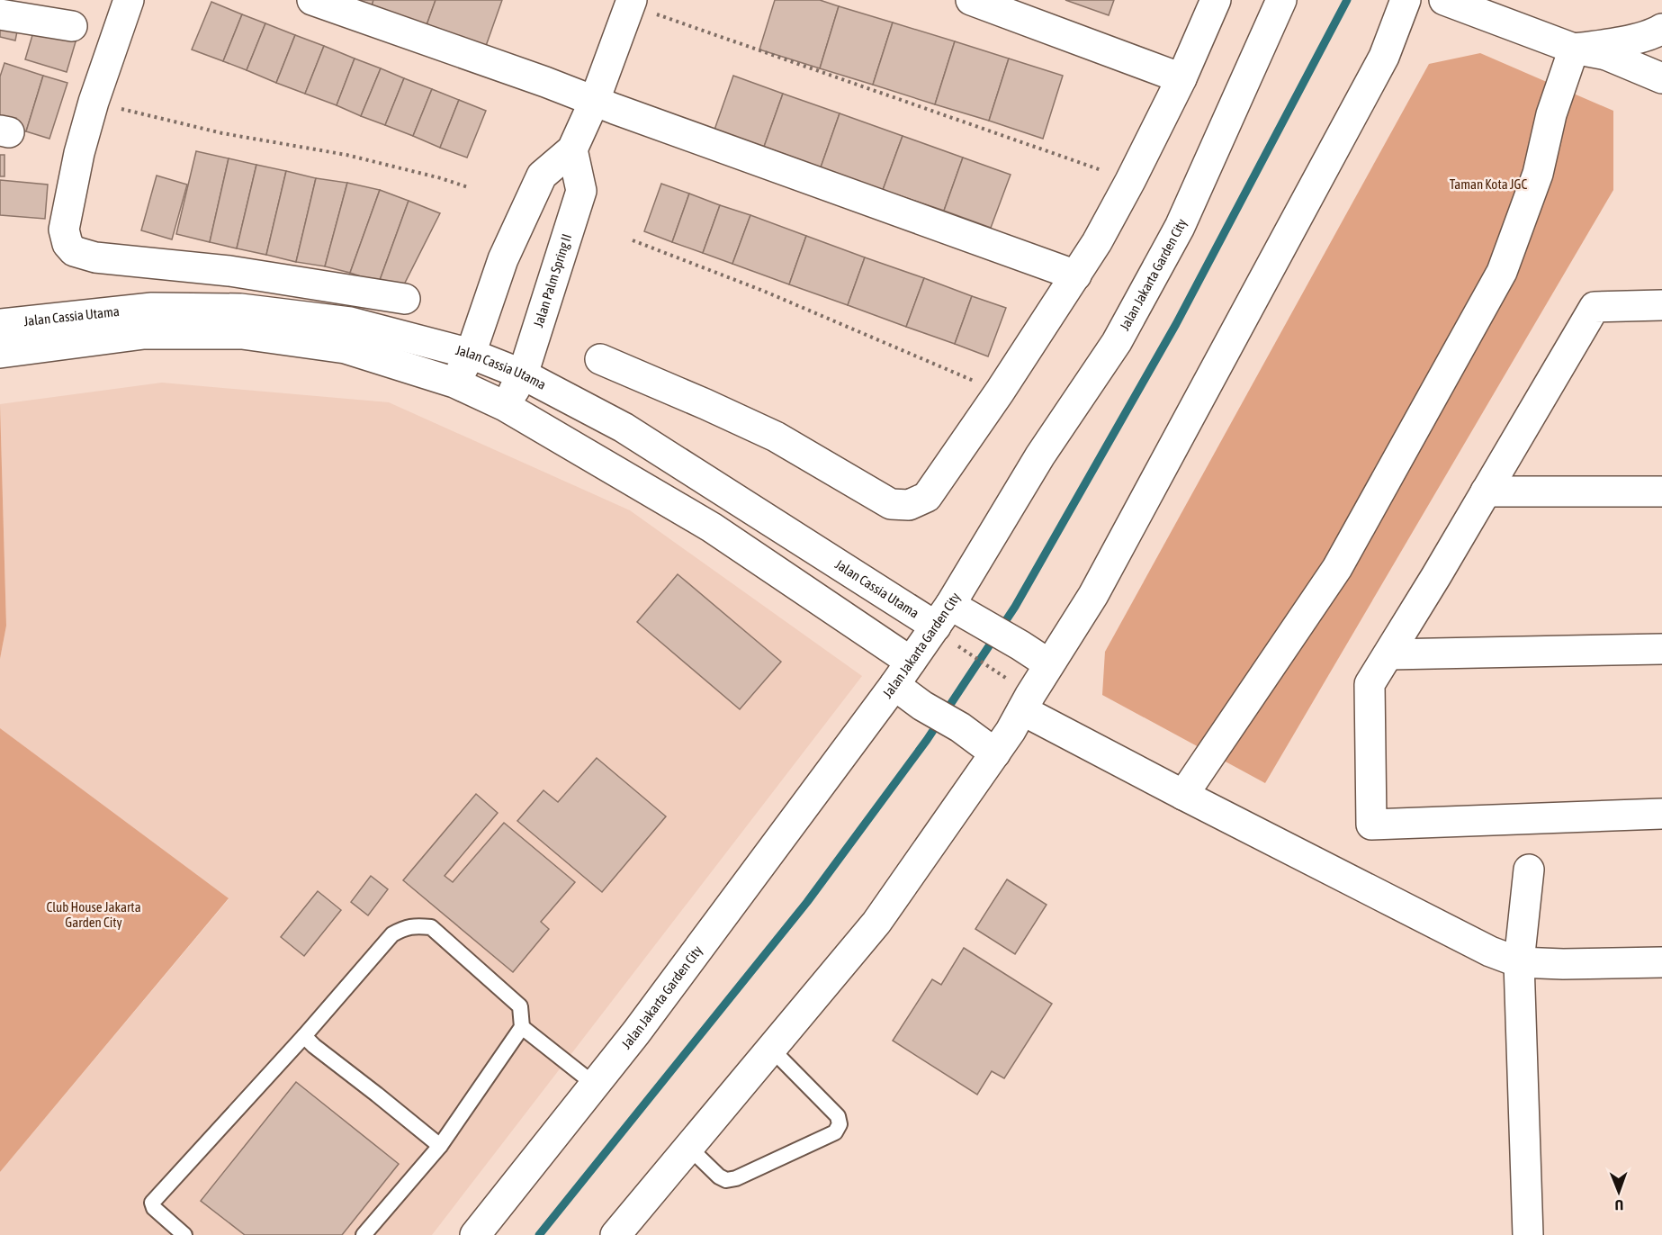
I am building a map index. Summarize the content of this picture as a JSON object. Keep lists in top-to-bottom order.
{
  "streets": {
    "street": ["Jalan Jakarta Garden City", "Jalan Palm Spring II", "Jalan Cassia Utama"]
  },
  "crossings": [
    ["Jalan Jakarta Garden City", "Jalan Cassia Utama"],
    ["Jalan Palm Spring II", "Jalan Cassia Utama"]
  ],
  "parks": ["Taman Kota JGC", "Club House Jakarta Garden City"],
  "north": "bottom"
}
